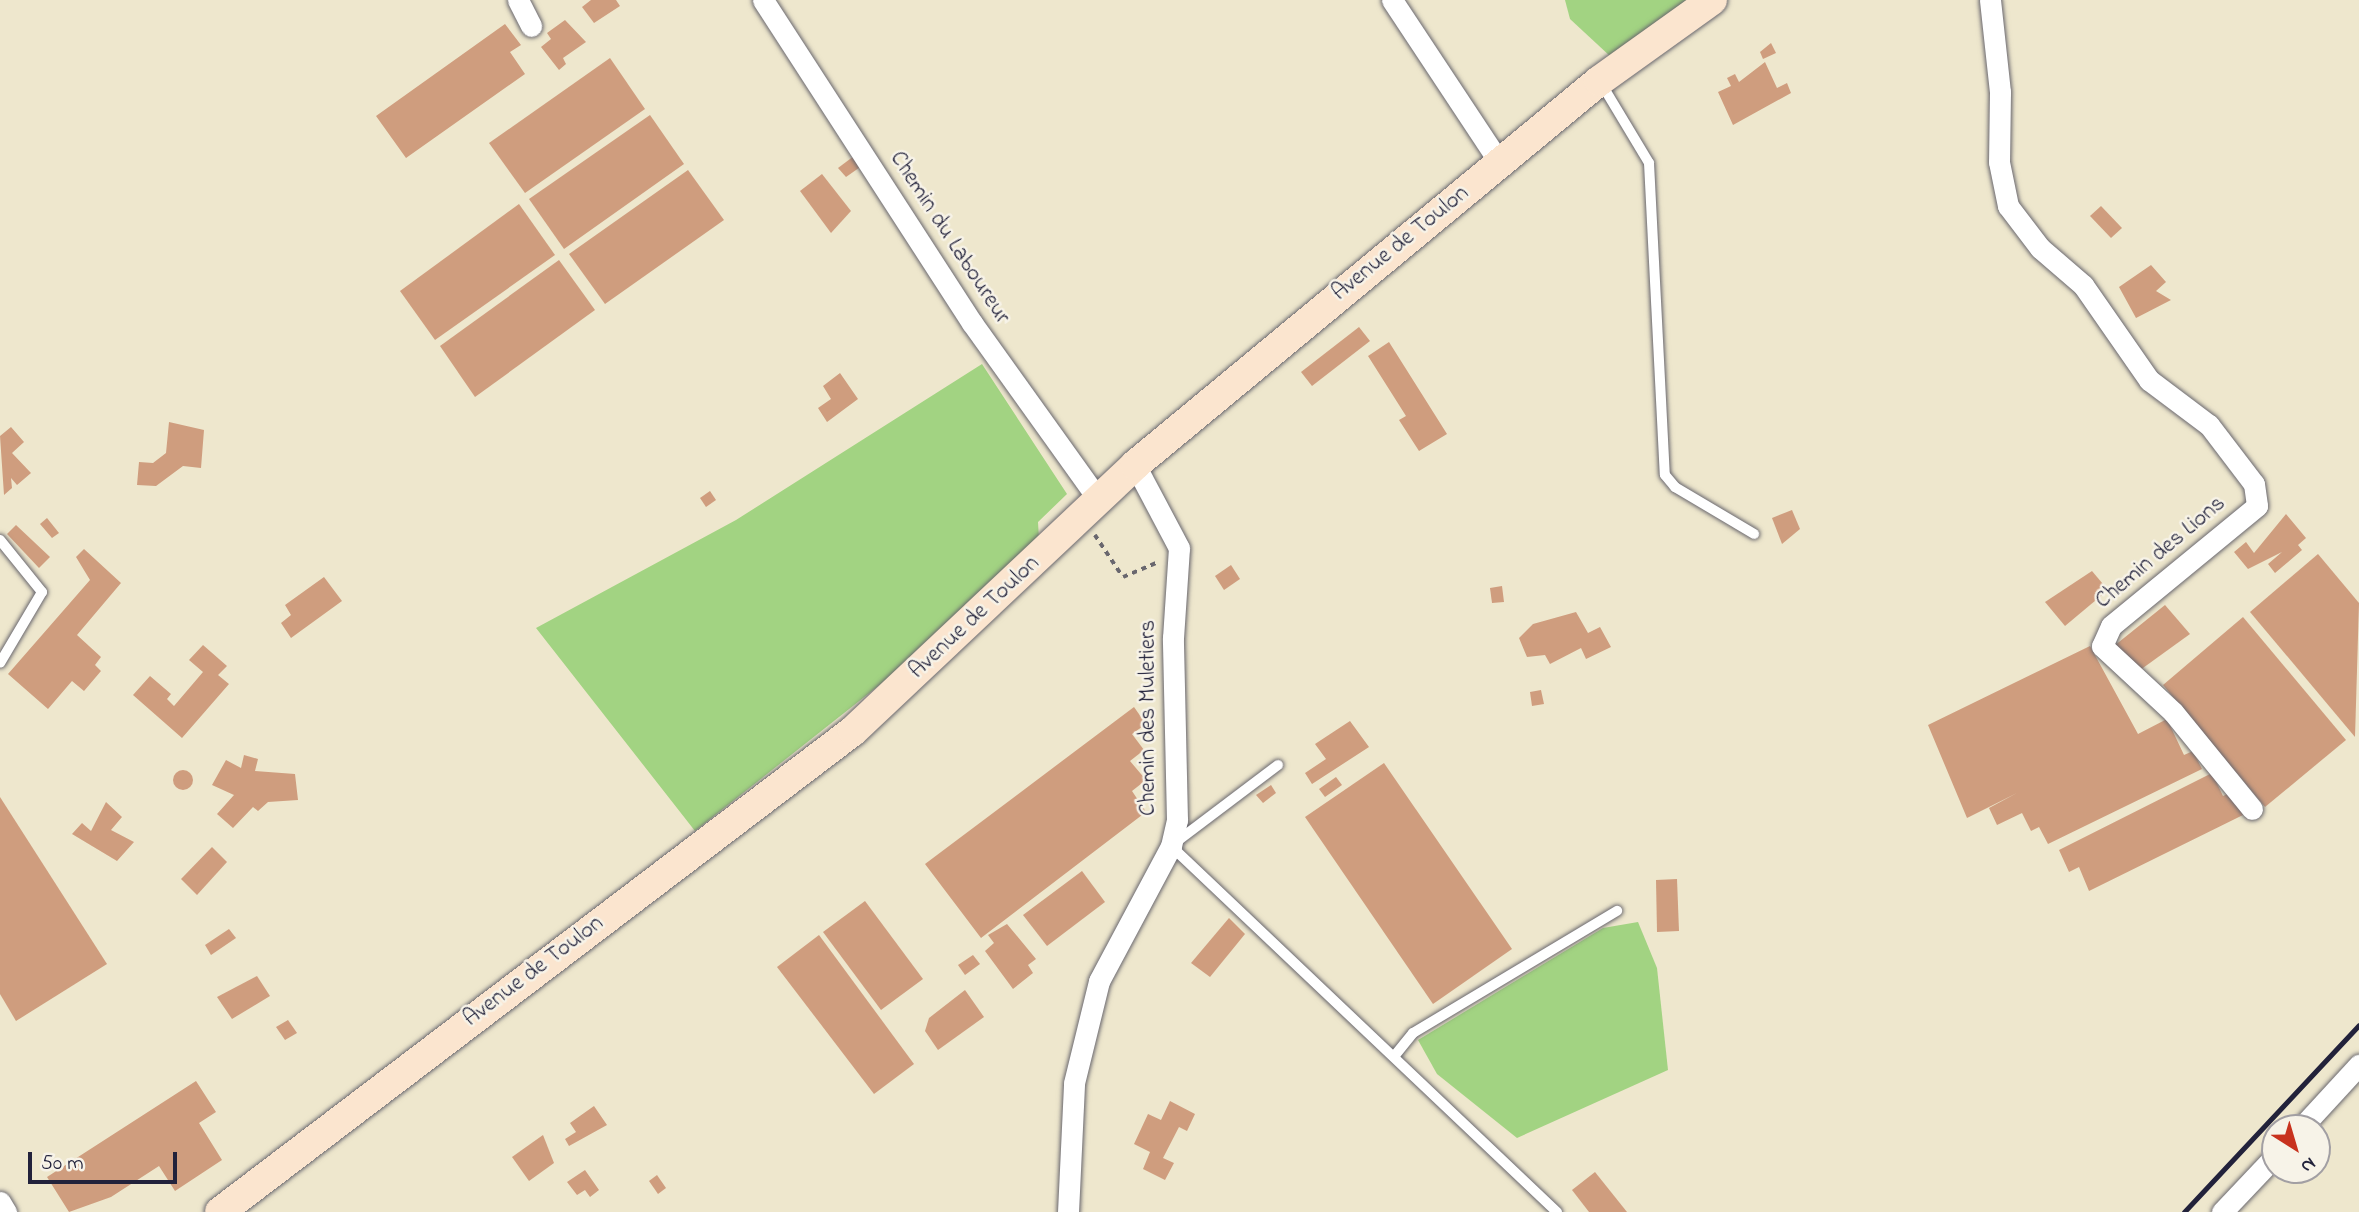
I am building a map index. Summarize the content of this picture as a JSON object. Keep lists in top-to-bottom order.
{
  "streets": {
    "main road": ["Avenue de Toulon"],
    "street": ["Chemin du Laboureur", "Chemin des Lions", "Chemin des Muletiers"]
  },
  "crossings": [
    ["Chemin du Laboureur", "Avenue de Toulon"]
  ],
  "scale_bar": "50 m",
  "north": "bottom right"
}
